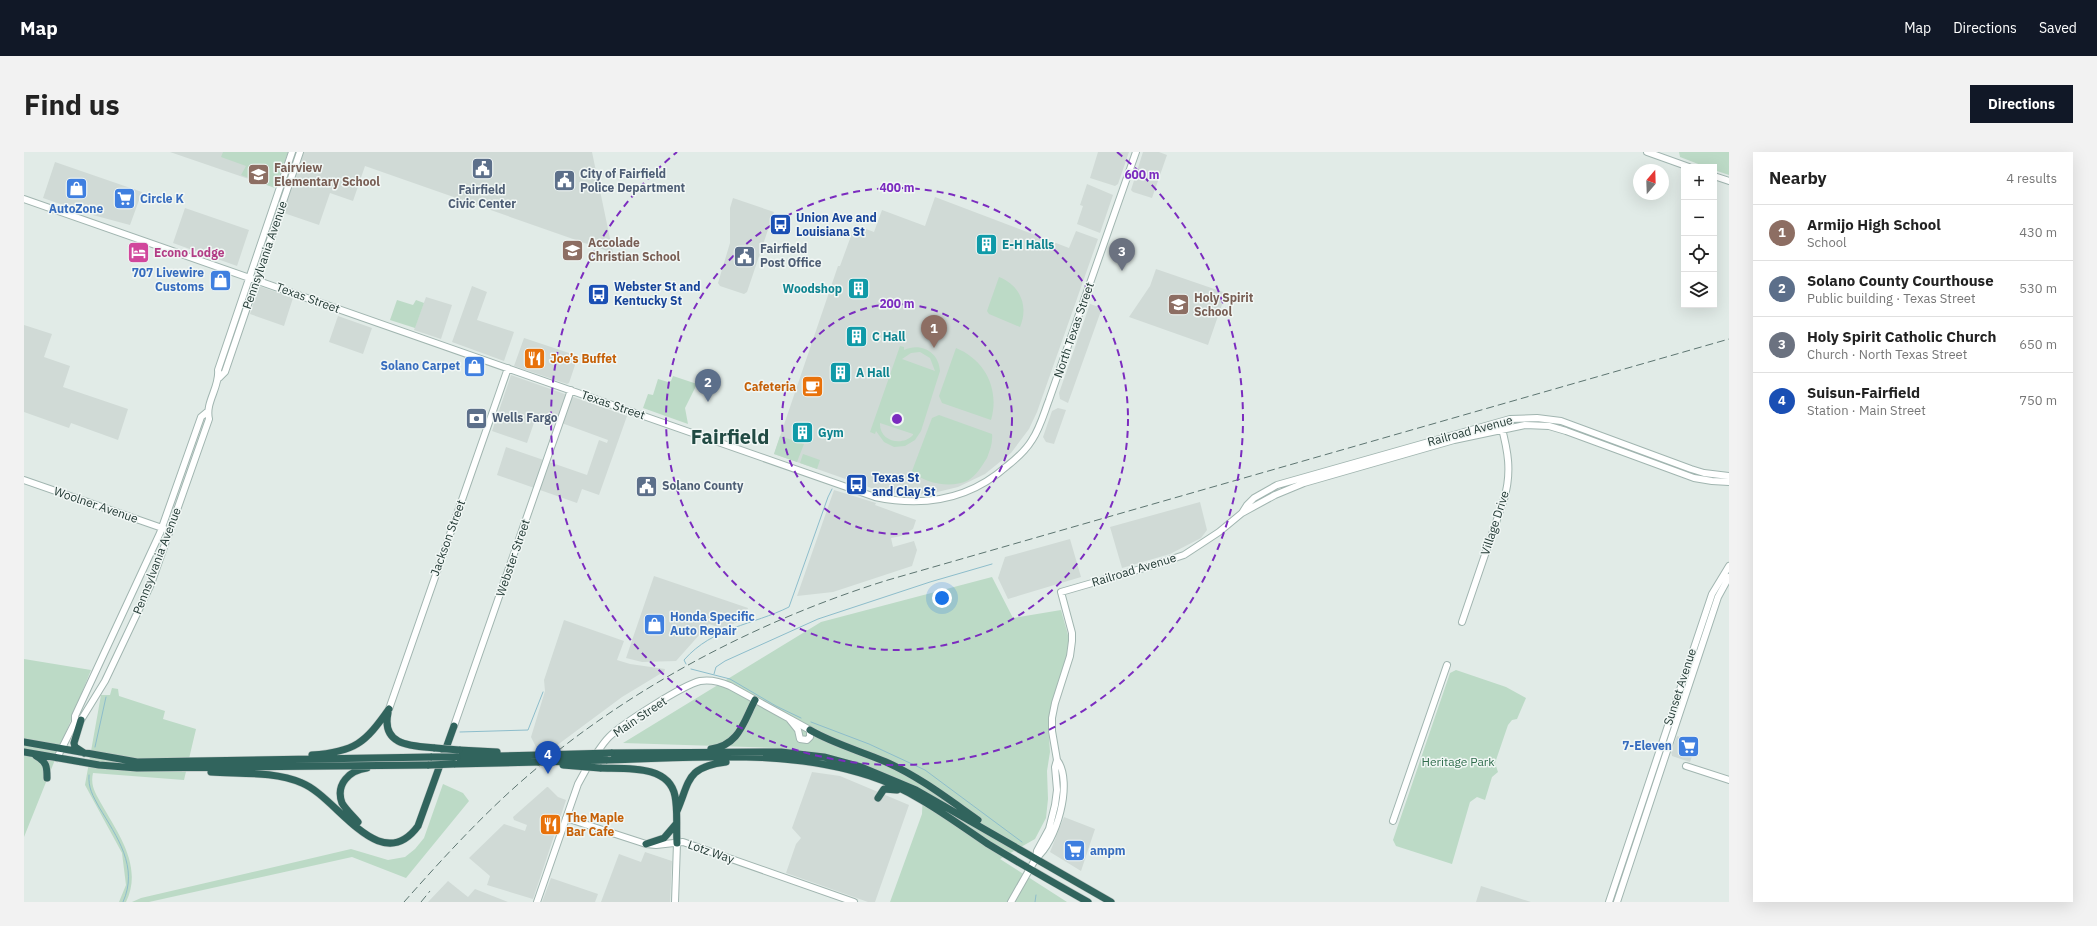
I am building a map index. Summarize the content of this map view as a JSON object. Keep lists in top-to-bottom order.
{
  "streets": {
    "main road": [
      "Pennsylvania Avenue",
      "Texas Street",
      "North Texas Street",
      "Railroad Avenue",
      "Woolner Avenue",
      "Village Drive",
      "Jackson Street",
      "Webster Street",
      "Sunset Avenue",
      "Main Street",
      "Lotz Way"
    ]
  },
  "crossings": [
    ["Pennsylvania Avenue", "Texas Street"],
    ["Pennsylvania Avenue", "Woolner Avenue"],
    ["Texas Street", "North Texas Street"],
    ["Texas Street", "Jackson Street"],
    ["Texas Street", "Webster Street"],
    ["Railroad Avenue", "Village Drive"],
    ["Main Street", "Lotz Way"]
  ],
  "districts": ["Fairfield"],
  "parks": ["Heritage Park"],
  "places": {
    "public building": [
      "Fairfield Civic Center",
      "City of Fairfield Police Department",
      "Fairfield Post Office",
      "Solano County"
    ],
    "school or university": ["Fairview Elementary School", "Accolade Christian School", "Holy Spirit School"],
    "shop": [
      "AutoZone",
      "707 Livewire Customs",
      "Solano Carpet",
      "Honda Specific Auto Repair"
    ],
    "supermarket": ["Circle K", "7-Eleven", "ampm"],
    "bus stop": ["Union Ave and Louisiana St", "Webster St and Kentucky St", "Texas St and Clay St"],
    "building": [
      "E-H Halls",
      "Woodshop",
      "C Hall",
      "A Hall",
      "Gym"
    ],
    "hotel": ["Econo Lodge"],
    "restaurant": ["Joe’s Buffet", "The Maple Bar Cafe"],
    "cafe": ["Cafeteria"],
    "bank": ["Wells Fargo"]
  },
  "north": "top",
  "page": {
    "header": "Map",
    "nav": ["Map", "Directions", "Saved"],
    "buttons": "Directions",
    "title": "Find us",
    "heading": ["Nearby", "4 results"],
    "map_buttons": ["+", "−"],
    "list": [
      {
        "mark": "1",
        "name": "Armijo High School",
        "note": "School",
        "value": "430 m"
      },
      {
        "mark": "2",
        "name": "Solano County Courthouse",
        "note": "Public building · Texas Street",
        "value": "530 m"
      },
      {
        "mark": "3",
        "name": "Holy Spirit Catholic Church",
        "note": "Church · North Texas Street",
        "value": "650 m"
      },
      {
        "mark": "4",
        "name": "Suisun-Fairfield",
        "note": "Station · Main Street",
        "value": "750 m"
      }
    ],
    "pins": [
      "3",
      "1",
      "2",
      "4"
    ]
  },
  "rings": ["600 m", "400 m", "200 m"]
}
